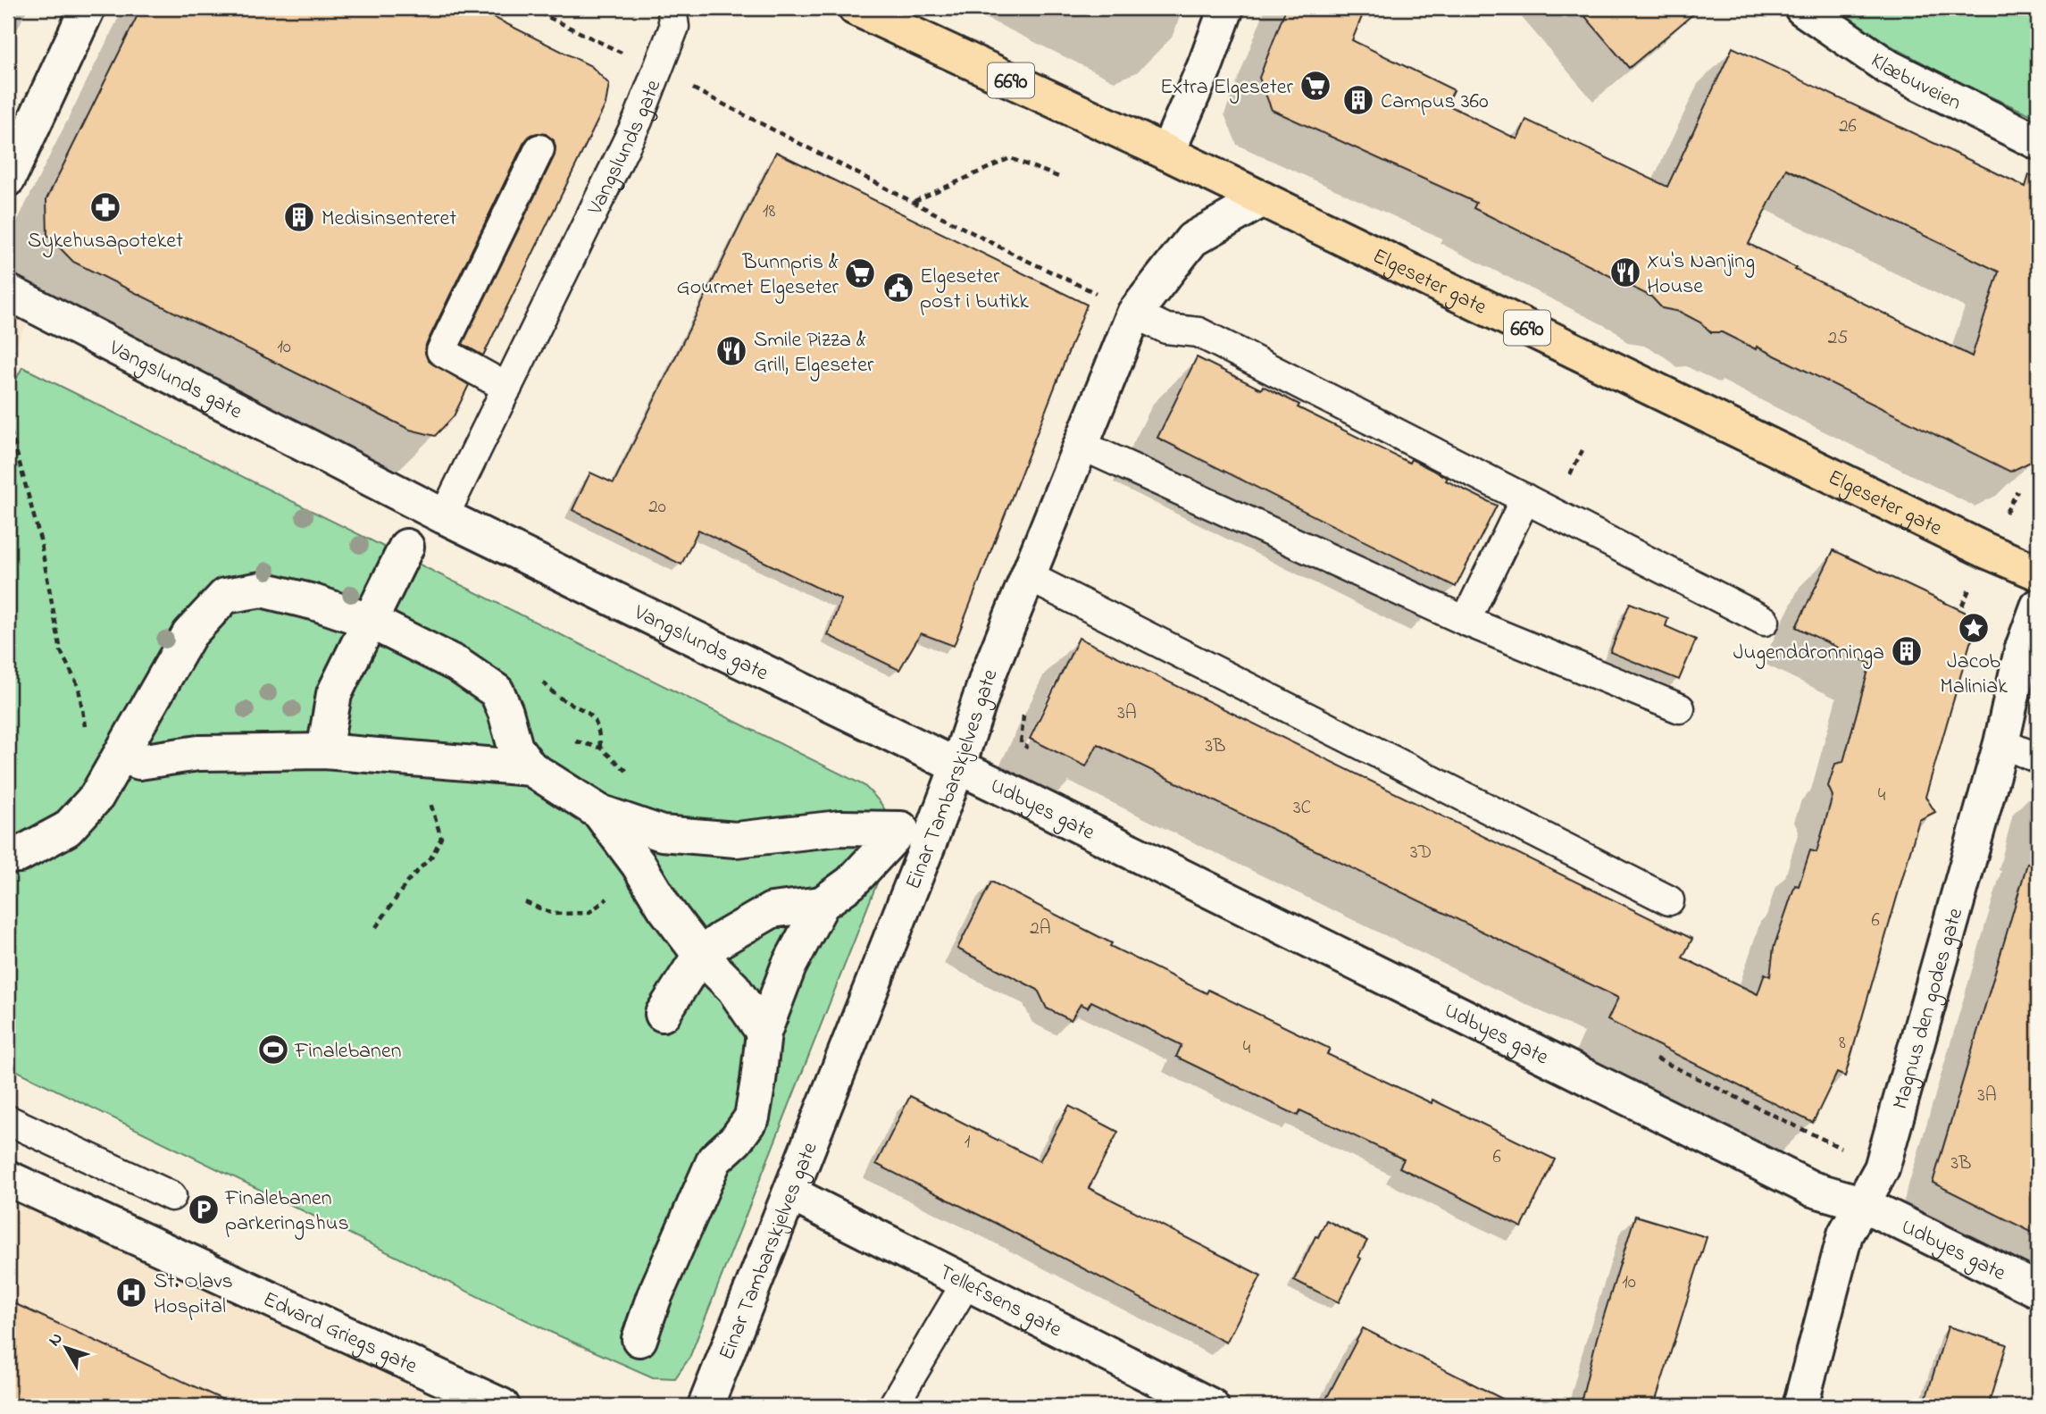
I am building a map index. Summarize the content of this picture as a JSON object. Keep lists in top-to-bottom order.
{
  "streets": {
    "main road": ["6690", "Elgeseter gate"],
    "street": [
      "Klæbuveien",
      "Vangslunds gate",
      "Einar Tambarskjelves gate",
      "Udbyes gate",
      "Magnus den godes gate",
      "Tellefsens gate",
      "Edvard Griegs gate"
    ]
  },
  "crossings": [
    ["Vangslunds gate", "Einar Tambarskjelves gate"],
    ["Vangslunds gate", "Udbyes gate"],
    ["Elgeseter gate", "Einar Tambarskjelves gate"],
    ["Einar Tambarskjelves gate", "Udbyes gate"],
    ["Einar Tambarskjelves gate", "Tellefsens gate"],
    ["Udbyes gate", "Magnus den godes gate"]
  ],
  "places": {
    "supermarket": ["Extra Elgeseter", "Bunnpris & Gourmet Elgeseter"],
    "building": ["Campus 360", "Medisinsenteret", "Jugenddronninga"],
    "pharmacy": ["Sykehusapoteket"],
    "restaurant": ["Xu's Nanjing House", "Smile Pizza & Grill, Elgeseter"],
    "public building": ["Elgeseter post i butikk"],
    "place": ["Jacob Maliniak"],
    "sports": ["Finalebanen"],
    "parking": ["Finalebanen parkeringshus"],
    "hospital": ["St. Olavs Hospital"]
  },
  "house_numbers": [
    "26",
    "18",
    "25",
    "10",
    "20",
    "3A",
    "3B",
    "4",
    "3C",
    "3D",
    "6",
    "2A",
    "8",
    "4",
    "3A",
    "1",
    "6",
    "3B",
    "10"
  ],
  "north": "top left"
}
